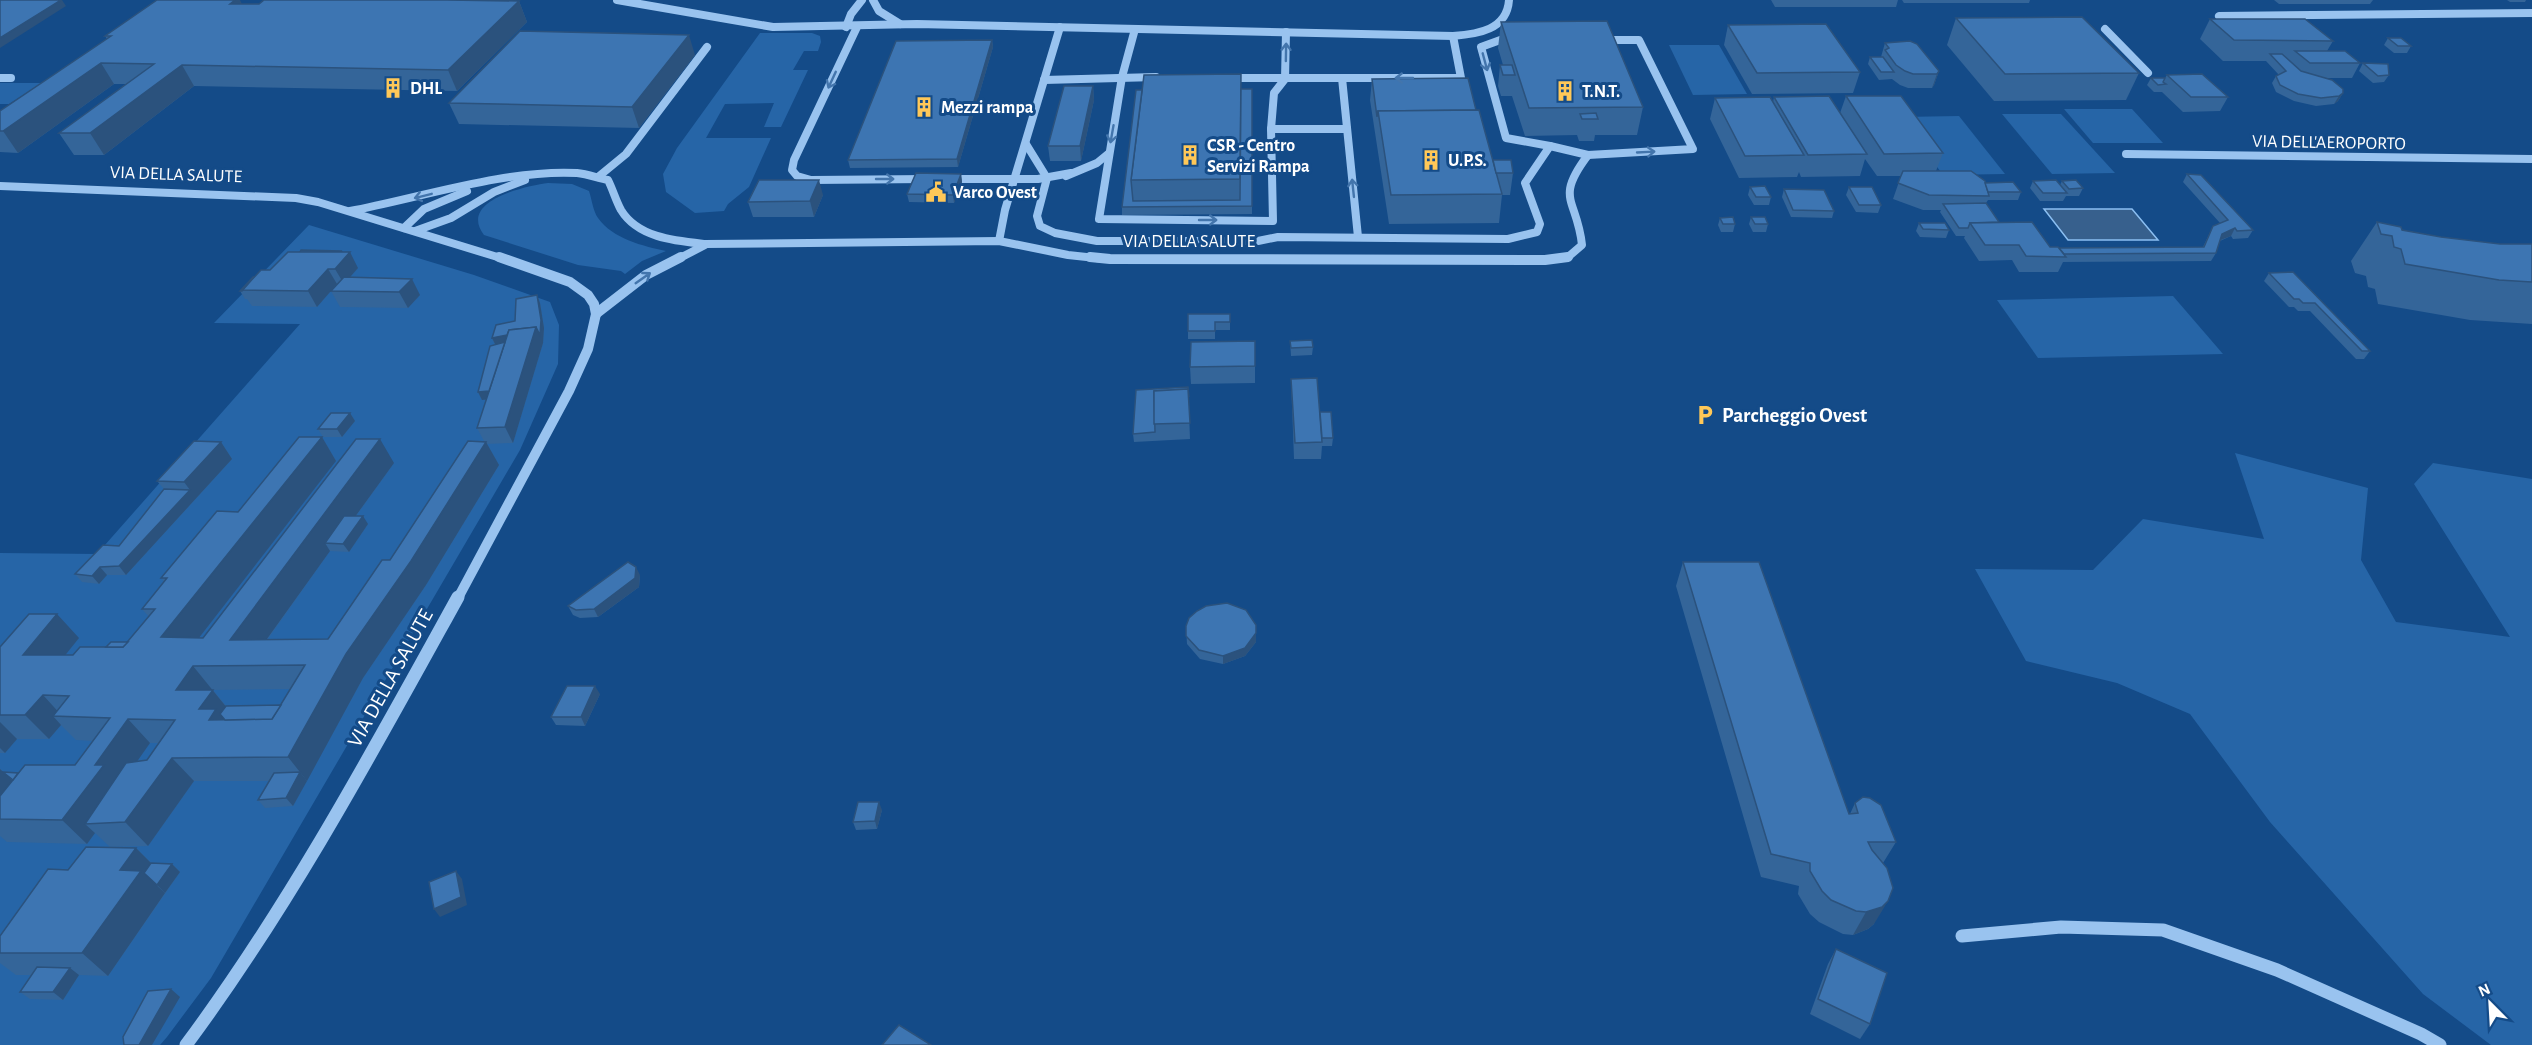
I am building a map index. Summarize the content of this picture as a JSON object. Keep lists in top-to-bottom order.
{
  "streets": {
    "street": ["VIA DELL'AEROPORTO", "VIA DELLA SALUTE"]
  },
  "places": {
    "building": [
      "DHL",
      "T.N.T.",
      "Mezzi rampa",
      "CSR - Centro Servizi Rampa",
      "U.P.S."
    ],
    "public building": ["Varco Ovest"],
    "parking": ["Parcheggio Ovest"]
  },
  "north": "top left"
}
